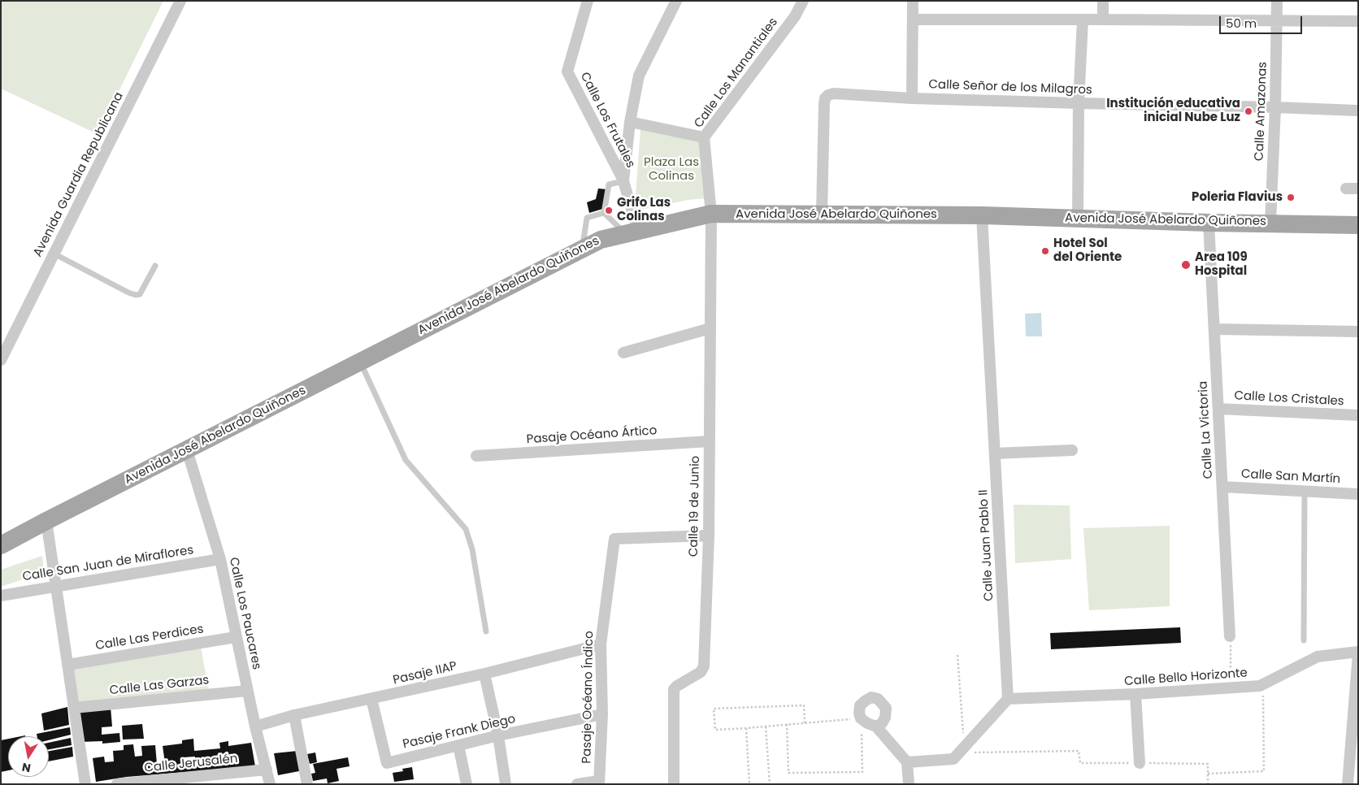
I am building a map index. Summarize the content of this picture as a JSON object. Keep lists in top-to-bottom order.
{
  "streets": {
    "main road": ["Avenida José Abelardo Quiñones"],
    "street": [
      "Calle Los Manantiales",
      "Calle Señor de los Milagros",
      "Calle Amazonas",
      "Calle Los Frutales",
      "Avenida Guardia Republicana",
      "Calle Los Cristales",
      "Calle La Victoria",
      "Pasaje Océano Ártico",
      "Calle San Martín",
      "Calle 19 de Junio",
      "Calle Juan Pablo II",
      "Calle San Juan de Miraflores",
      "Calle Los Paucares",
      "Calle Las Perdices",
      "Pasaje IIAP",
      "Calle Bello Horizonte",
      "Calle Las Garzas",
      "Pasaje Océano Índico",
      "Pasaje Frank Diego",
      "Calle Jerusalén"
    ]
  },
  "crossings": [
    ["Calle Los Manantiales", "Avenida José Abelardo Quiñones"],
    ["Calle Los Manantiales", "Calle 19 de Junio"],
    ["Calle Señor de los Milagros", "Calle Amazonas"],
    ["Calle Señor de los Milagros", "Avenida José Abelardo Quiñones"],
    ["Calle Amazonas", "Avenida José Abelardo Quiñones"],
    ["Avenida José Abelardo Quiñones", "Calle La Victoria"],
    ["Avenida José Abelardo Quiñones", "Calle 19 de Junio"],
    ["Avenida José Abelardo Quiñones", "Calle Juan Pablo II"],
    ["Avenida José Abelardo Quiñones", "Calle Los Paucares"],
    ["Calle Los Cristales", "Calle La Victoria"],
    ["Calle La Victoria", "Calle San Martín"],
    ["Pasaje Océano Ártico", "Calle 19 de Junio"],
    ["Calle 19 de Junio", "Pasaje Océano Índico"],
    ["Calle Juan Pablo II", "Calle Bello Horizonte"],
    ["Calle San Juan de Miraflores", "Calle Los Paucares"],
    ["Calle Los Paucares", "Calle Las Perdices"],
    ["Calle Los Paucares", "Pasaje IIAP"],
    ["Calle Los Paucares", "Calle Las Garzas"],
    ["Calle Los Paucares", "Calle Jerusalén"],
    ["Pasaje IIAP", "Pasaje Océano Índico"],
    ["Pasaje IIAP", "Pasaje Frank Diego"],
    ["Pasaje Océano Índico", "Pasaje Frank Diego"]
  ],
  "parks": ["Plaza Las Colinas"],
  "places": [
    "Institución educativa inicial Nube Luz",
    "Poleria Flavius",
    "Grifo Las Colinas",
    "Hotel Sol del Oriente",
    "Area 109 Hospital"
  ],
  "scale_bar": "50 m",
  "north": "bottom"
}
